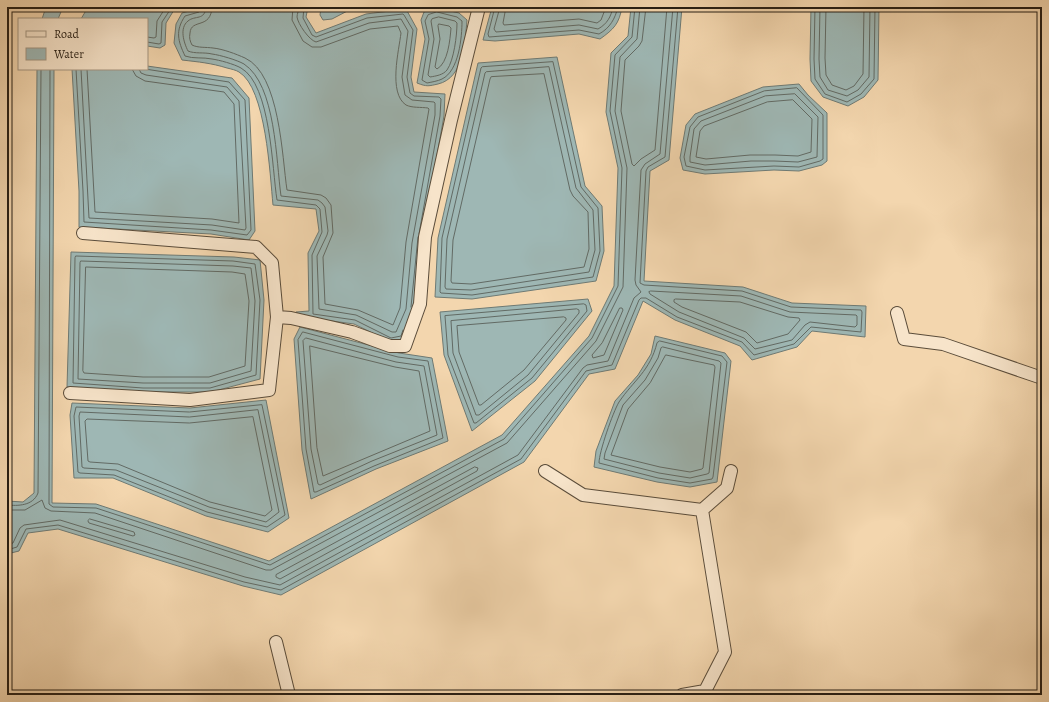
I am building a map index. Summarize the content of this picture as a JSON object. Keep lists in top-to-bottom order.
{
  "legend": ["Road", "Water"]
}
